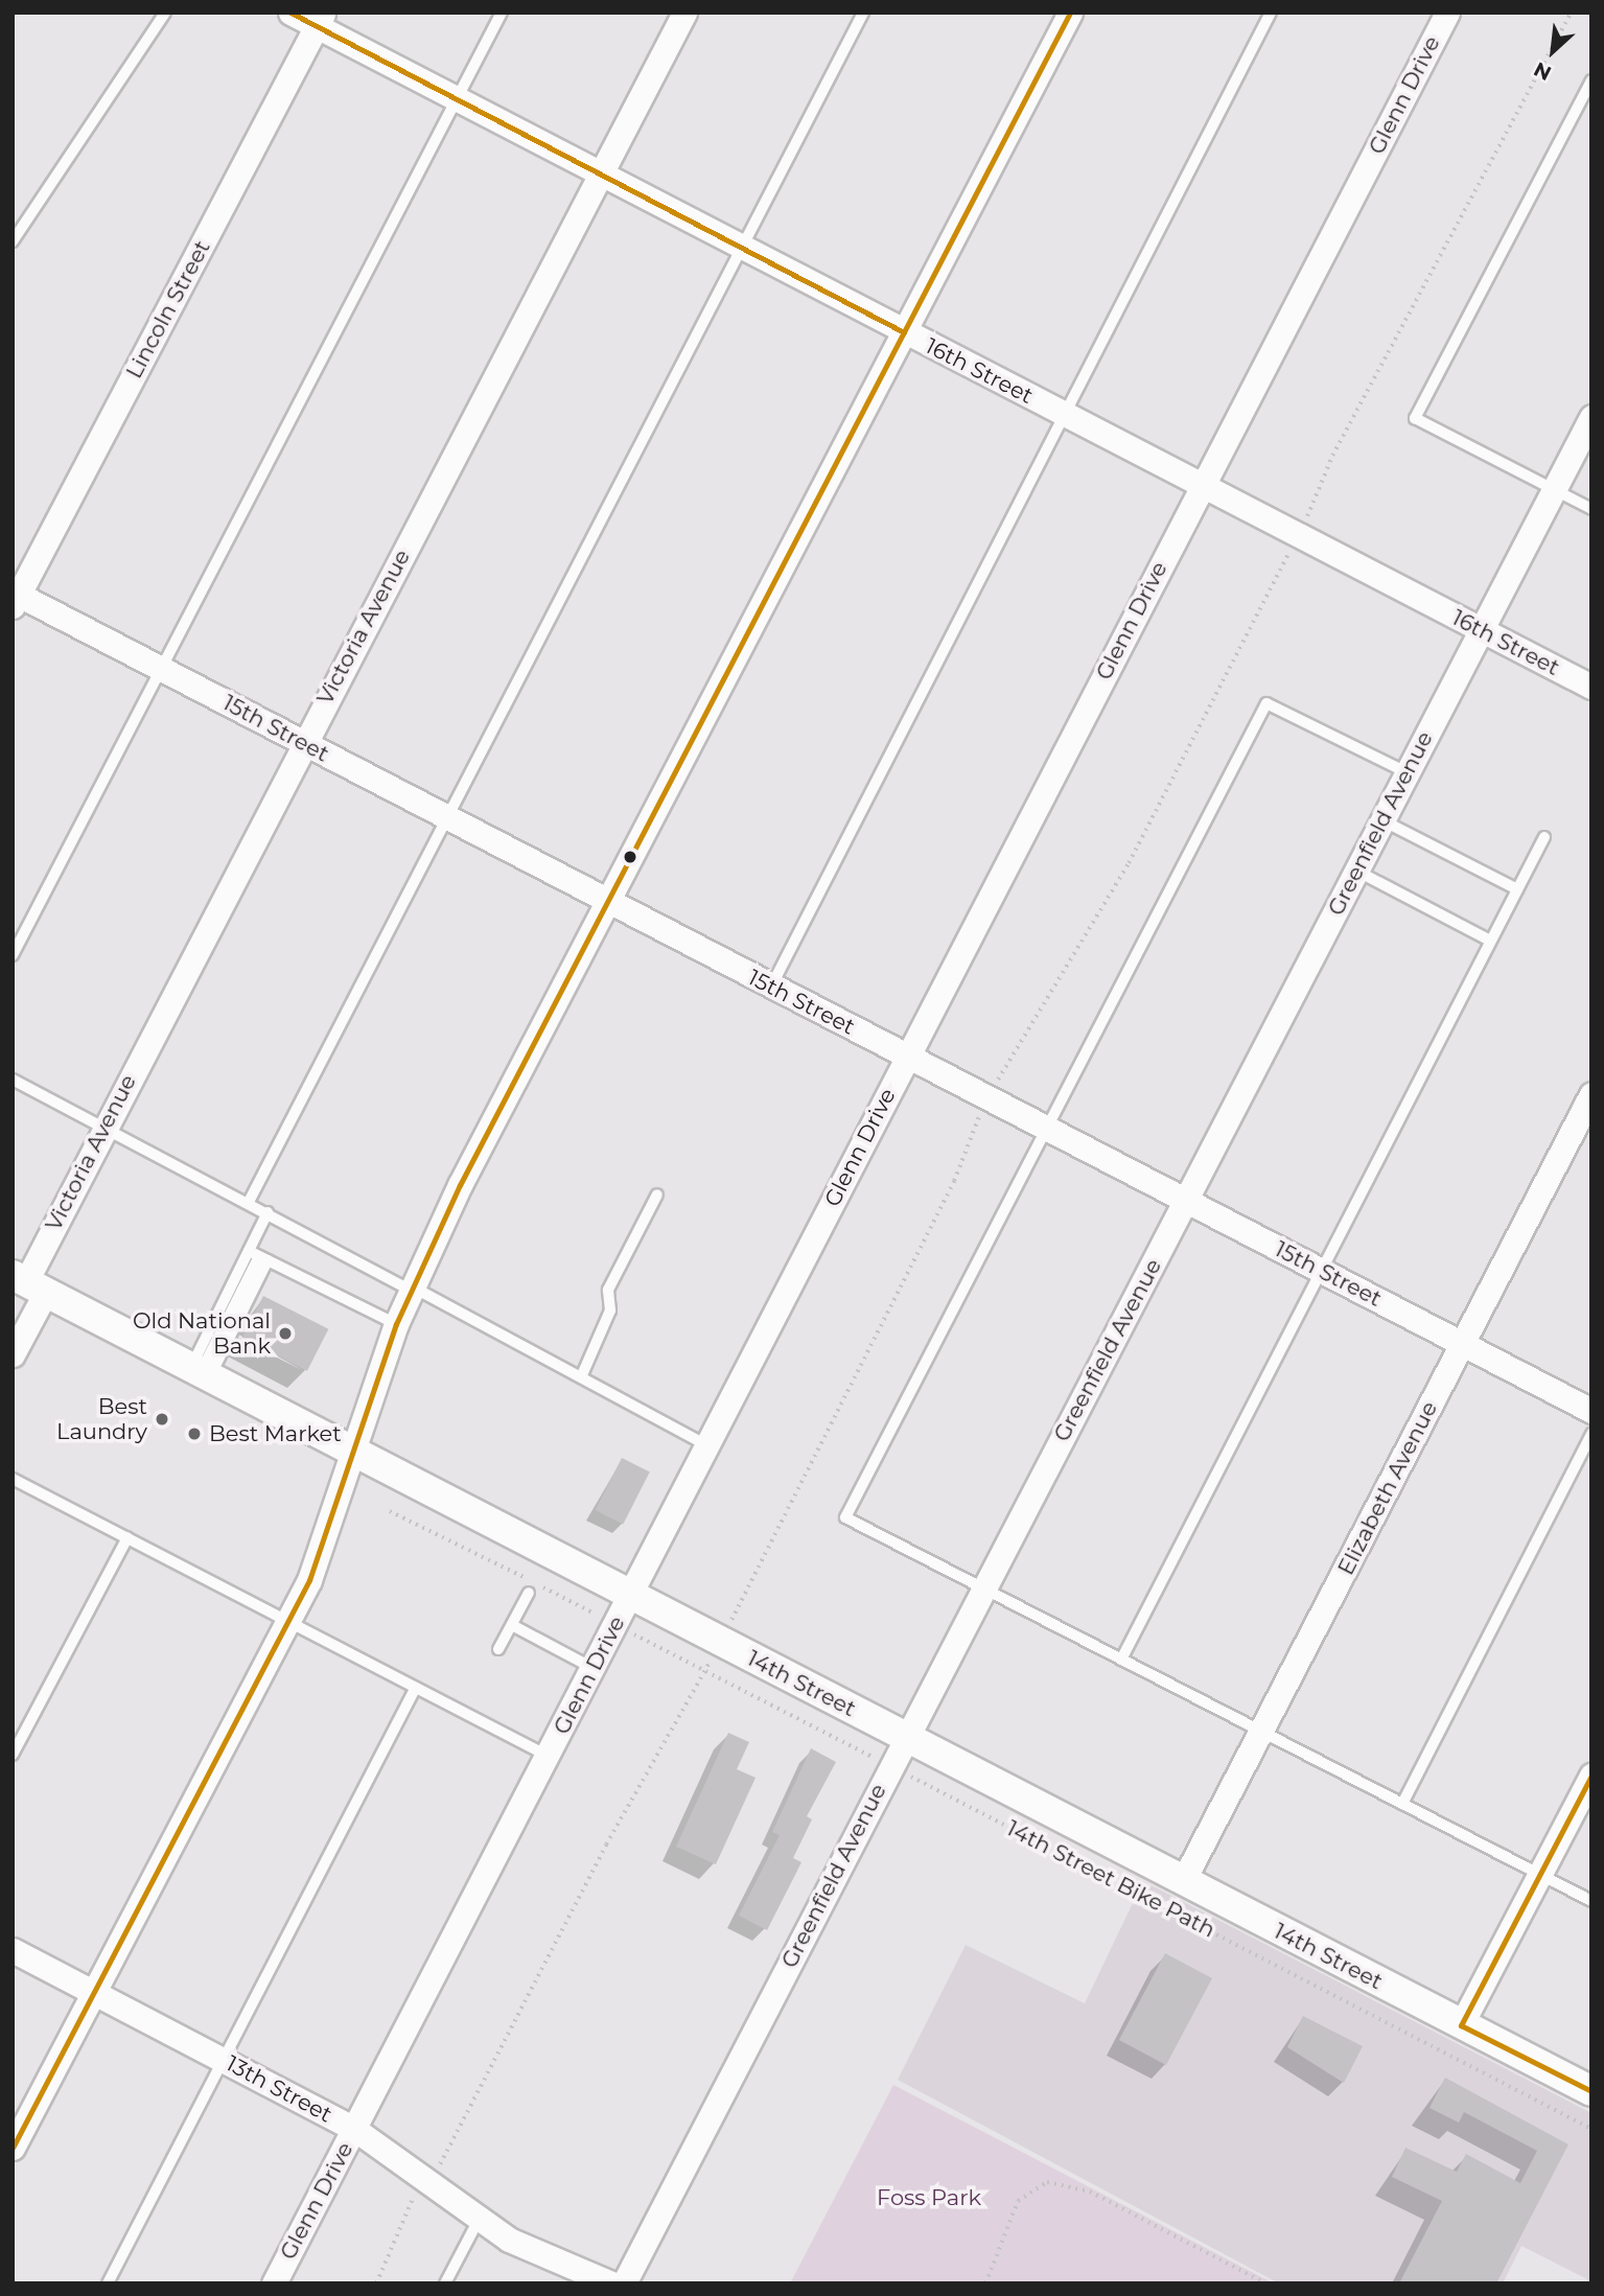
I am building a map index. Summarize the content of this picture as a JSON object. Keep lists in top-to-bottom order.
{
  "streets": {
    "street": [
      "Glenn Drive",
      "Lincoln Street",
      "16th Street",
      "Victoria Avenue",
      "15th Street",
      "Greenfield Avenue",
      "Elizabeth Avenue",
      "14th Street",
      "13th Street"
    ],
    "path": ["14th Street Bike Path"]
  },
  "crossings": [
    ["Glenn Drive", "16th Street"],
    ["Glenn Drive", "15th Street"],
    ["Glenn Drive", "14th Street"],
    ["Glenn Drive", "13th Street"],
    ["Lincoln Street", "16th Street"],
    ["Lincoln Street", "15th Street"],
    ["16th Street", "Victoria Avenue"],
    ["16th Street", "Greenfield Avenue"],
    ["Victoria Avenue", "15th Street"],
    ["Victoria Avenue", "14th Street"],
    ["15th Street", "Greenfield Avenue"],
    ["15th Street", "Elizabeth Avenue"],
    ["Greenfield Avenue", "14th Street"],
    ["Greenfield Avenue", "14th Street Bike Path"],
    ["Elizabeth Avenue", "14th Street"]
  ],
  "parks": ["Foss Park"],
  "places": ["Old National Bank", "Best Laundry", "Best Market"],
  "north": "bottom left"
}
